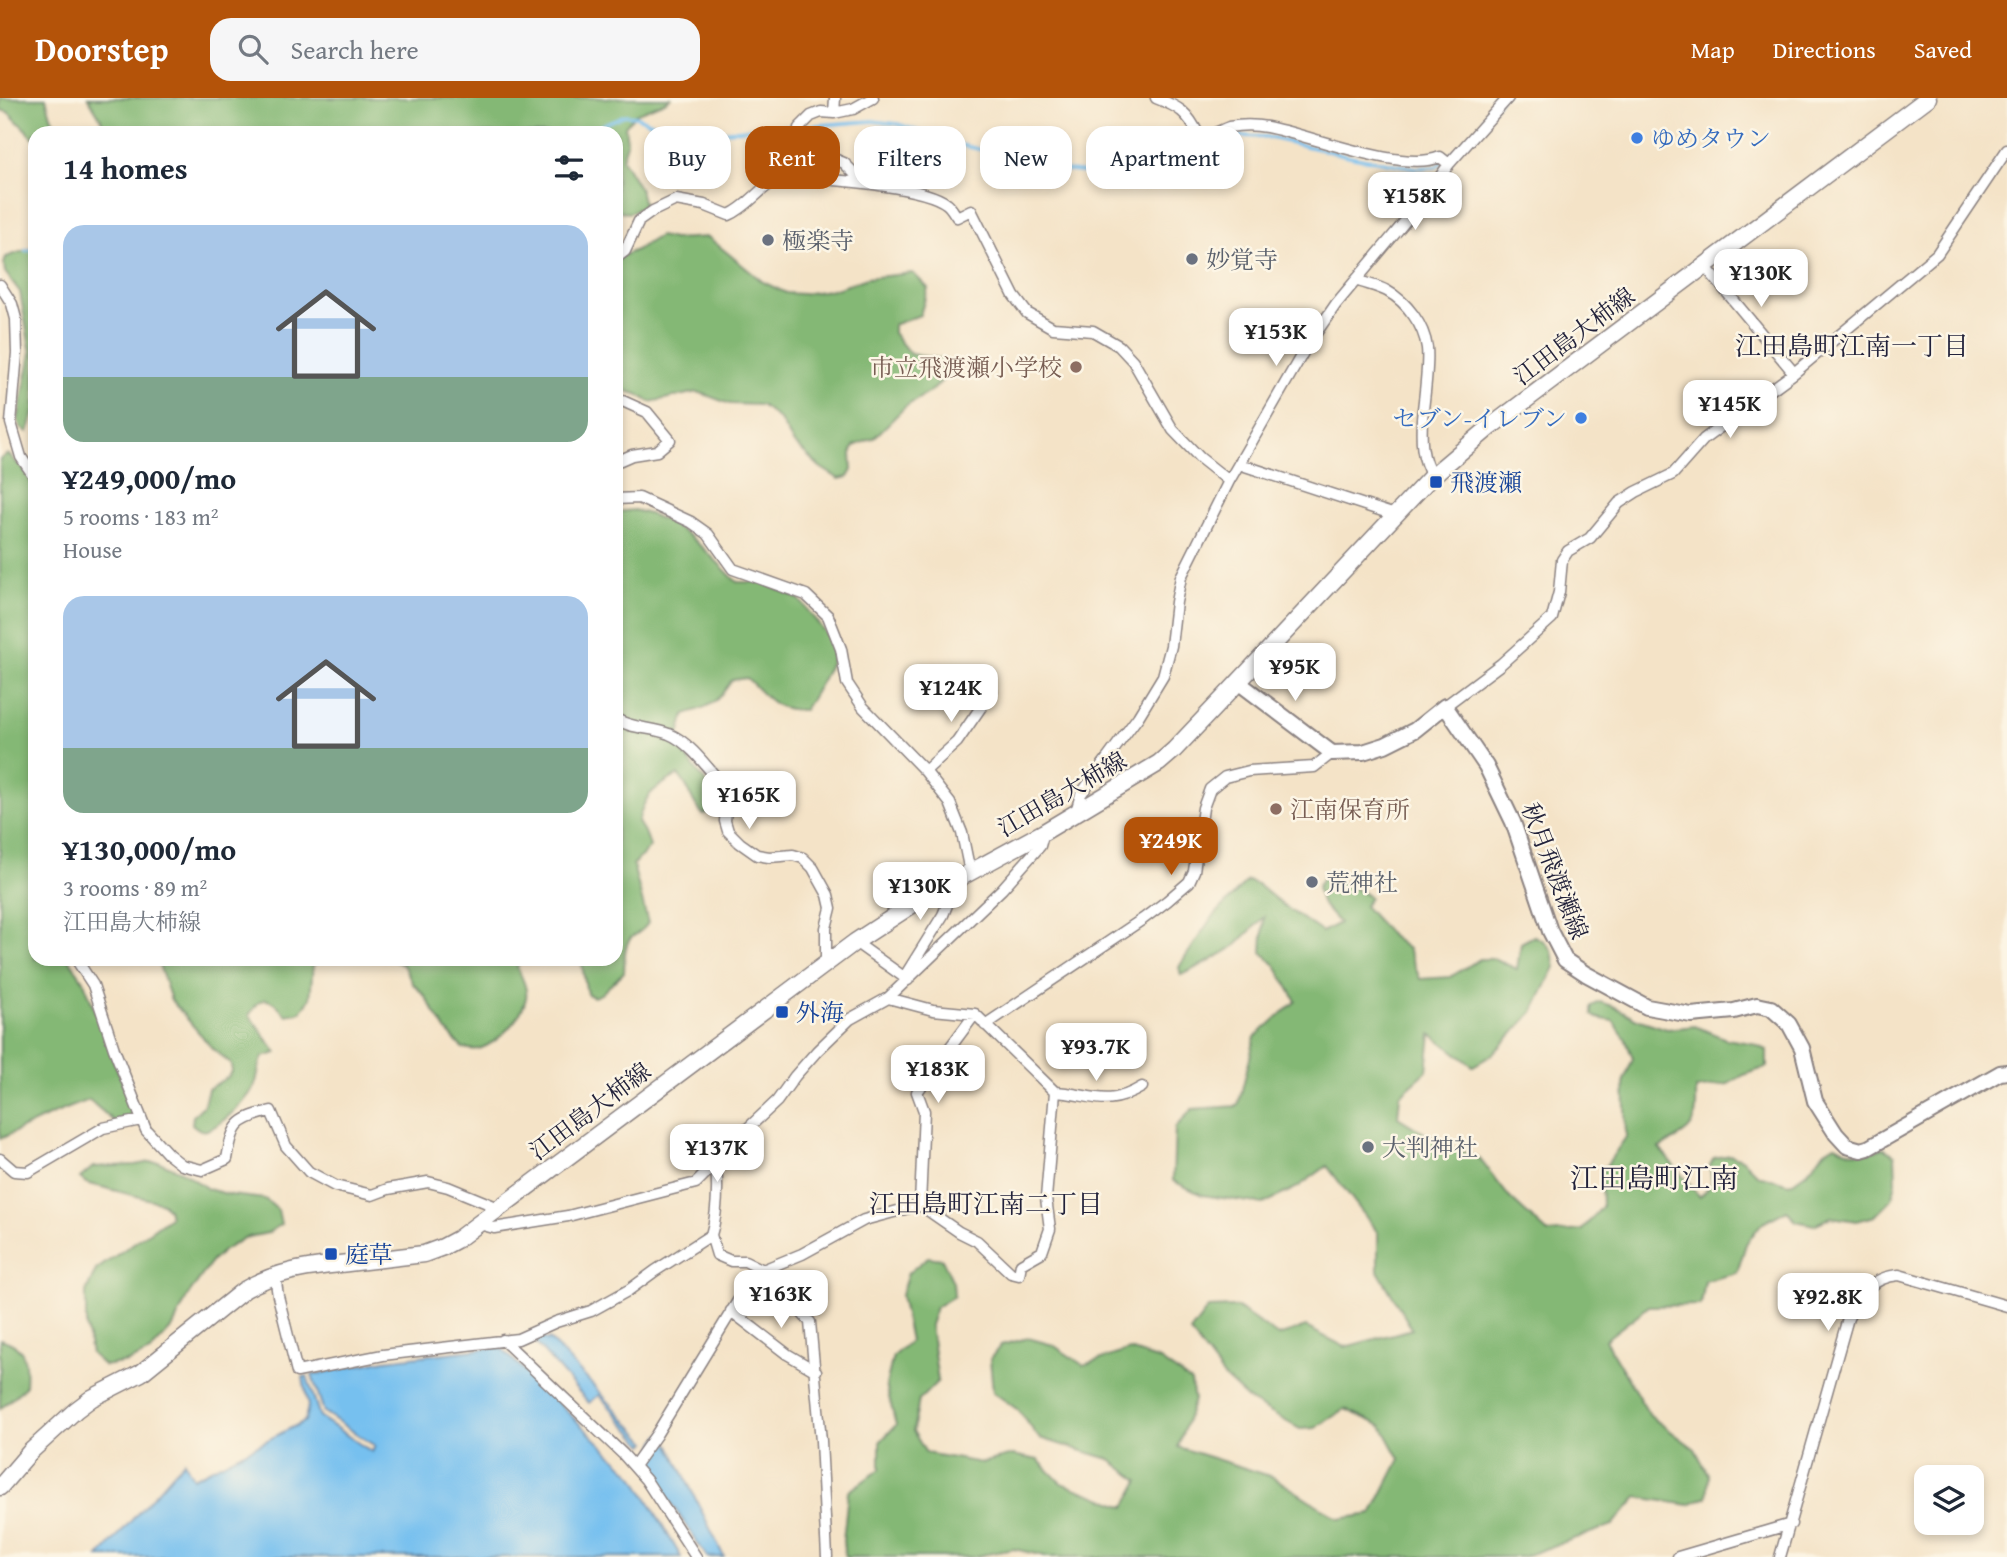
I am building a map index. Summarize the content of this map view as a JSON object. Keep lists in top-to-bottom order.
{
  "streets": {
    "main road": ["江田島大柿線", "秋月飛渡瀬線"]
  },
  "districts": ["江田島町江南一丁目", "江田島町江南", "江田島町江南二丁目"],
  "places": {
    "other": [
      "ゆめタウン",
      "極楽寺",
      "妙覚寺",
      "市立飛渡瀬小学校",
      "セブン-イレブン",
      "江南保育所",
      "荒神社",
      "大判神社"
    ],
    "transit": ["飛渡瀬", "外海", "庭草"]
  },
  "page": {
    "header": "Doorstep",
    "search": "Search here",
    "nav": ["Map", "Directions", "Saved"],
    "chip": [
      "Buy",
      "Rent",
      "Filters",
      "New",
      "Apartment"
    ],
    "heading": "14 homes",
    "price": [
      "¥158K",
      "¥130K",
      "¥153K",
      "¥145K",
      "¥95K",
      "¥124K",
      "¥165K",
      "¥249K",
      "¥130K",
      "¥93.7K",
      "¥183K",
      "¥137K",
      "¥163K",
      "¥92.8K"
    ],
    "list": [
      {
        "name": "¥249,000/mo",
        "note": "5 rooms · 183 m² · House"
      },
      {
        "name": "¥130,000/mo",
        "note": "3 rooms · 89 m² · 江田島大柿線"
      }
    ]
  }
}
